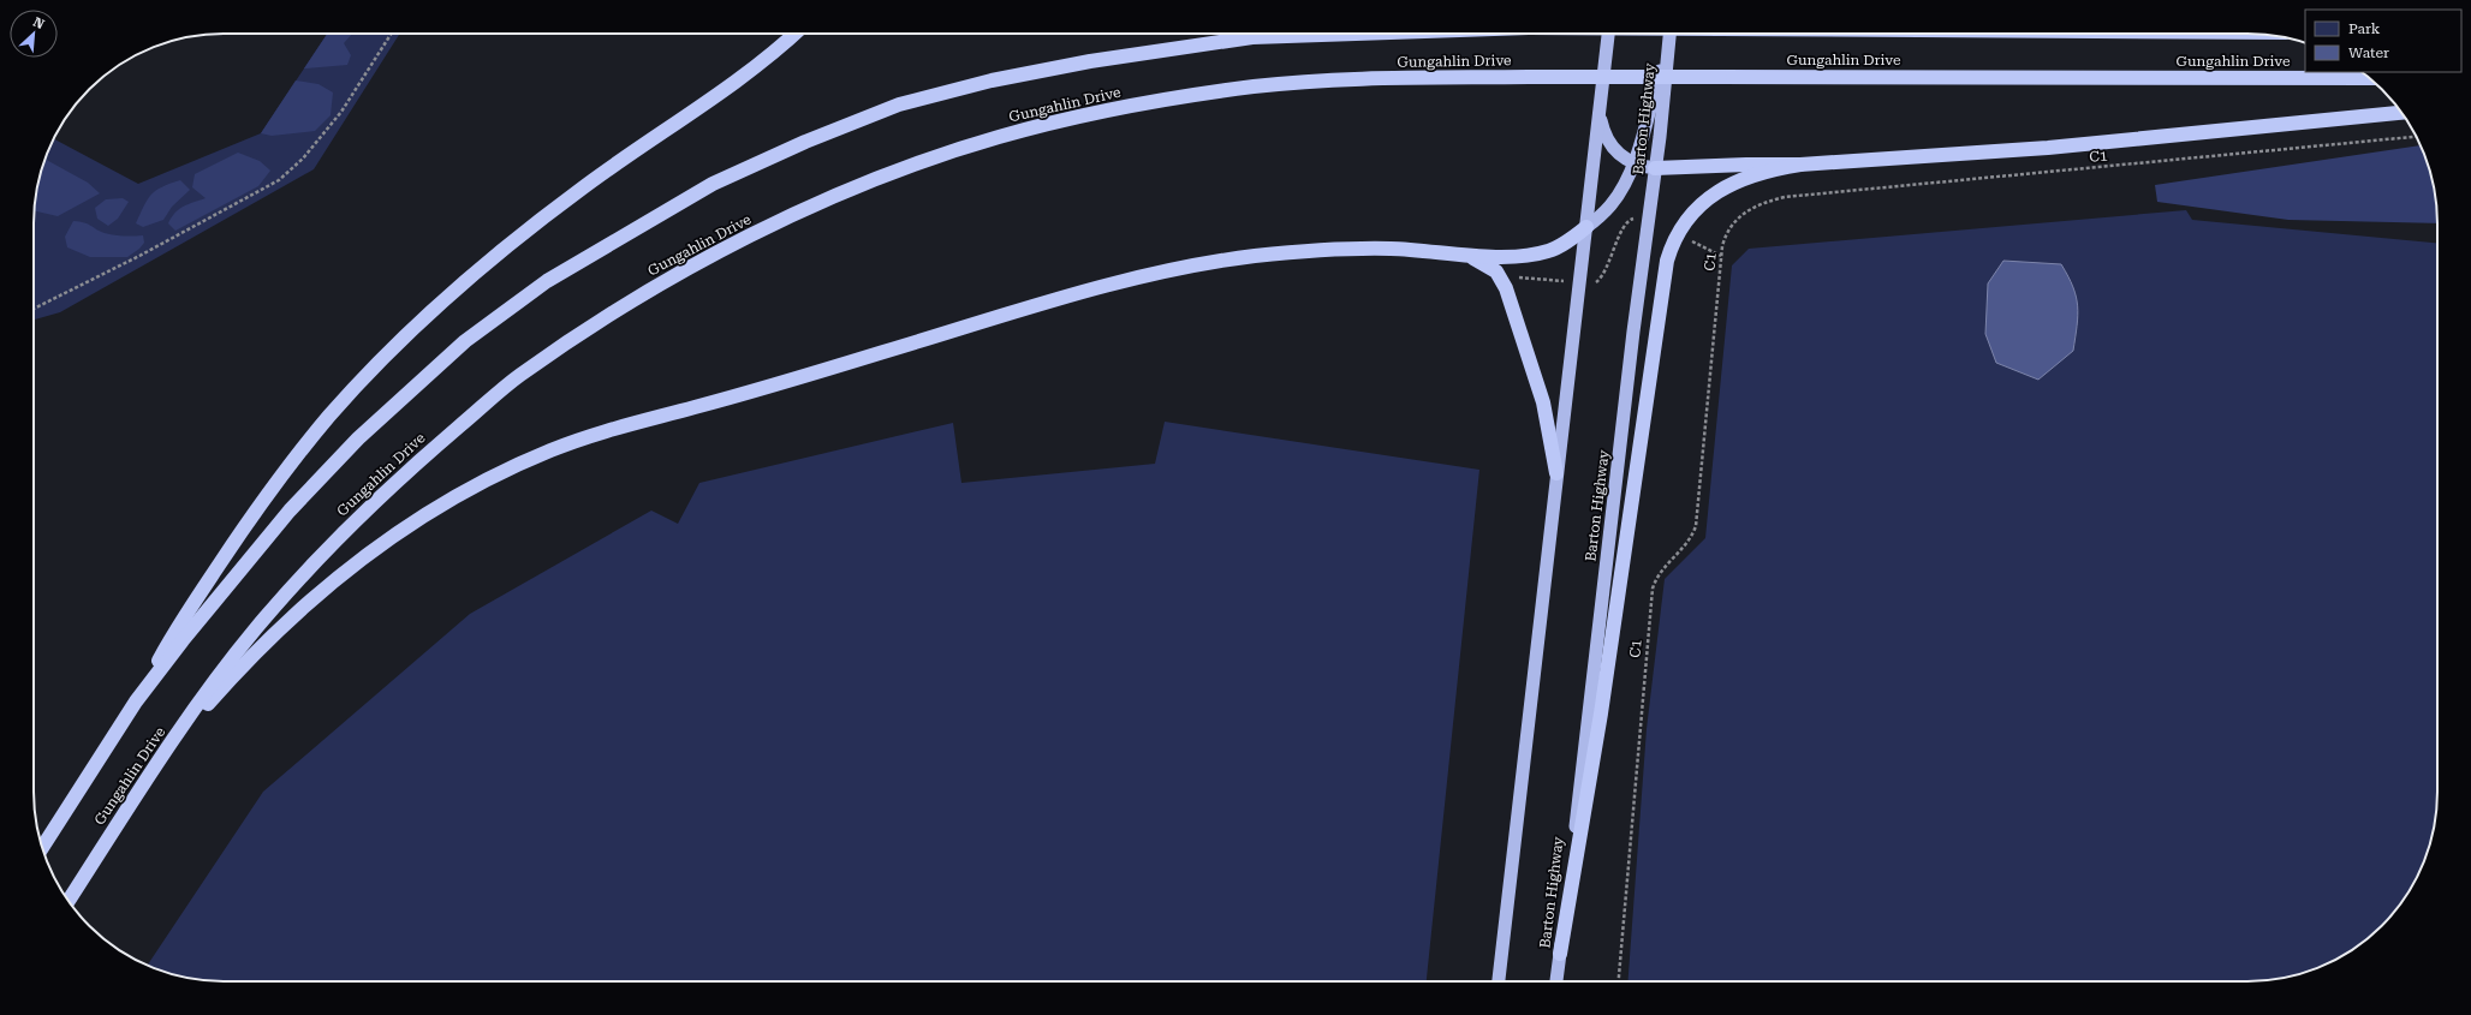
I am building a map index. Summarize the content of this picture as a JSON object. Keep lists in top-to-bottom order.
{
  "streets": {
    "highway": ["Gungahlin Drive", "Barton Highway"],
    "path": ["C1"]
  },
  "legend": ["Park", "Water"],
  "north": "top right"
}
